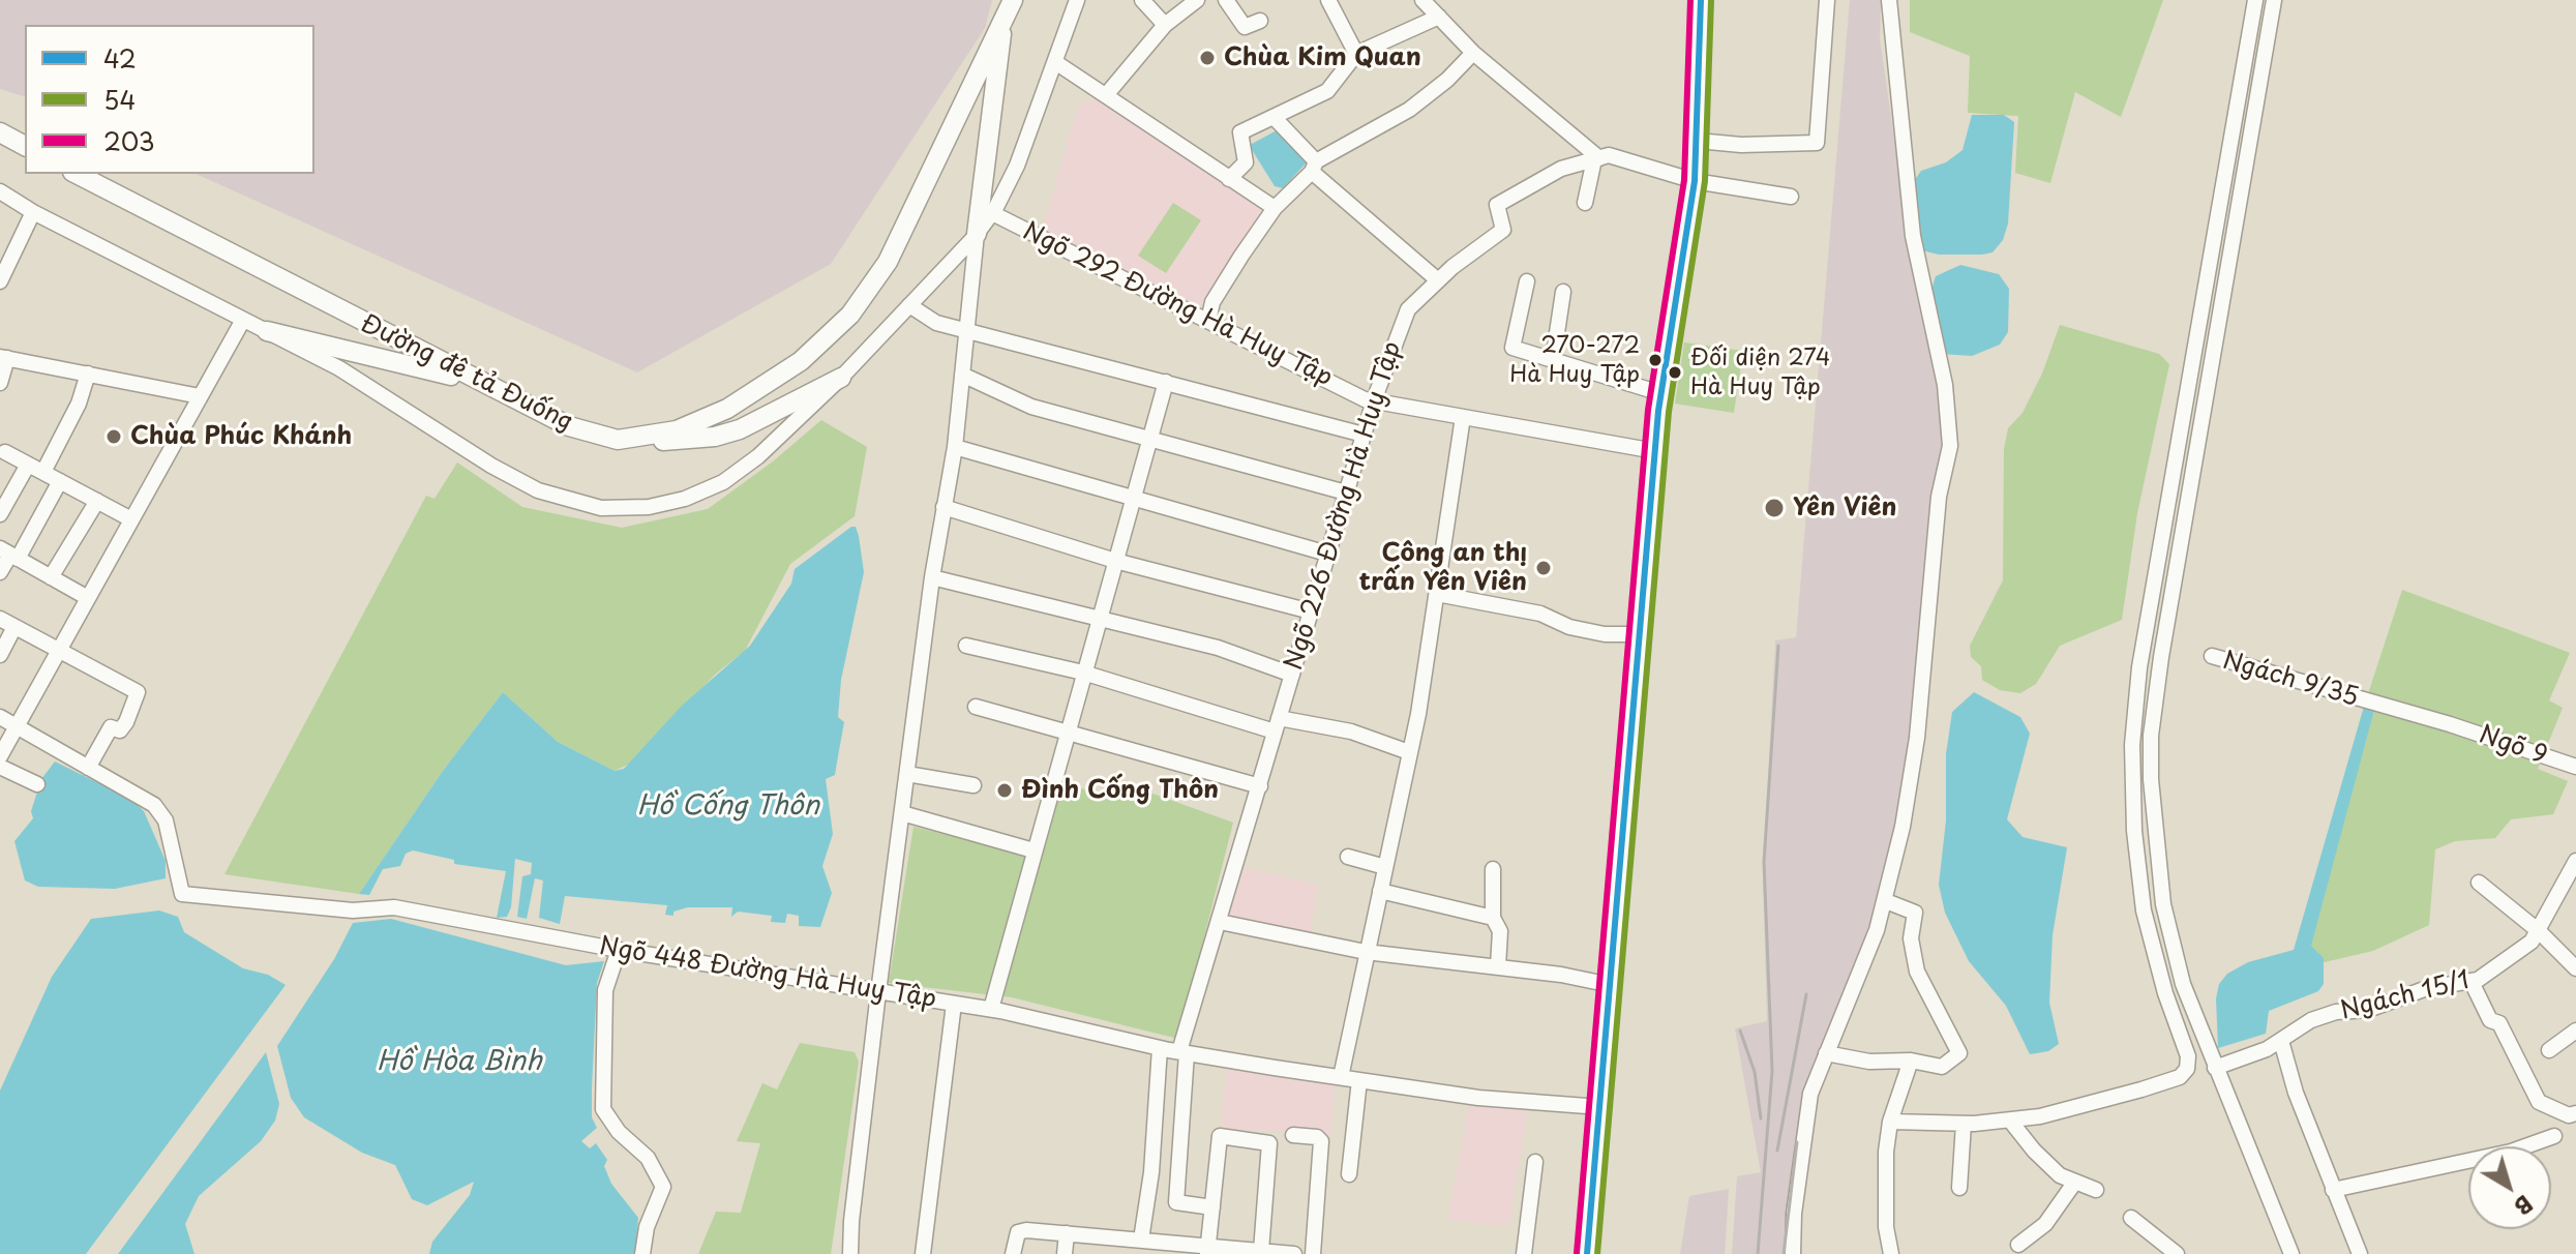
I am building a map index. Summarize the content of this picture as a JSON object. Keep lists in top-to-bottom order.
{
  "streets": {
    "main road": ["Đường đê tả Đuống"],
    "street": [
      "Ngõ 292 Đường Hà Huy Tập",
      "Ngõ 226 Đường Hà Huy Tập",
      "Ngách 9/35",
      "Ngõ 9",
      "Ngõ 448 Đường Hà Huy Tập",
      "Ngách 15/1"
    ]
  },
  "crossings": [
    ["Ngõ 292 Đường Hà Huy Tập", "Ngõ 226 Đường Hà Huy Tập"],
    ["Ngõ 226 Đường Hà Huy Tập", "Ngõ 448 Đường Hà Huy Tập"],
    ["Ngách 9/35", "Ngõ 9"]
  ],
  "water": ["Hồ Cống Thôn", "Hồ Hòa Bình"],
  "places": [
    "Chùa Kim Quan",
    "270-272 Hà Huy Tập",
    "Đối diện 274 Hà Huy Tập",
    "Chùa Phúc Khánh",
    "Yên Viên",
    "Công an thị trấn Yên Viên",
    "Đình Cống Thôn"
  ],
  "lines": ["transit line 42", "transit line 54", "transit line 203"],
  "legend": ["42", "54", "203"],
  "north": "bottom right"
}
